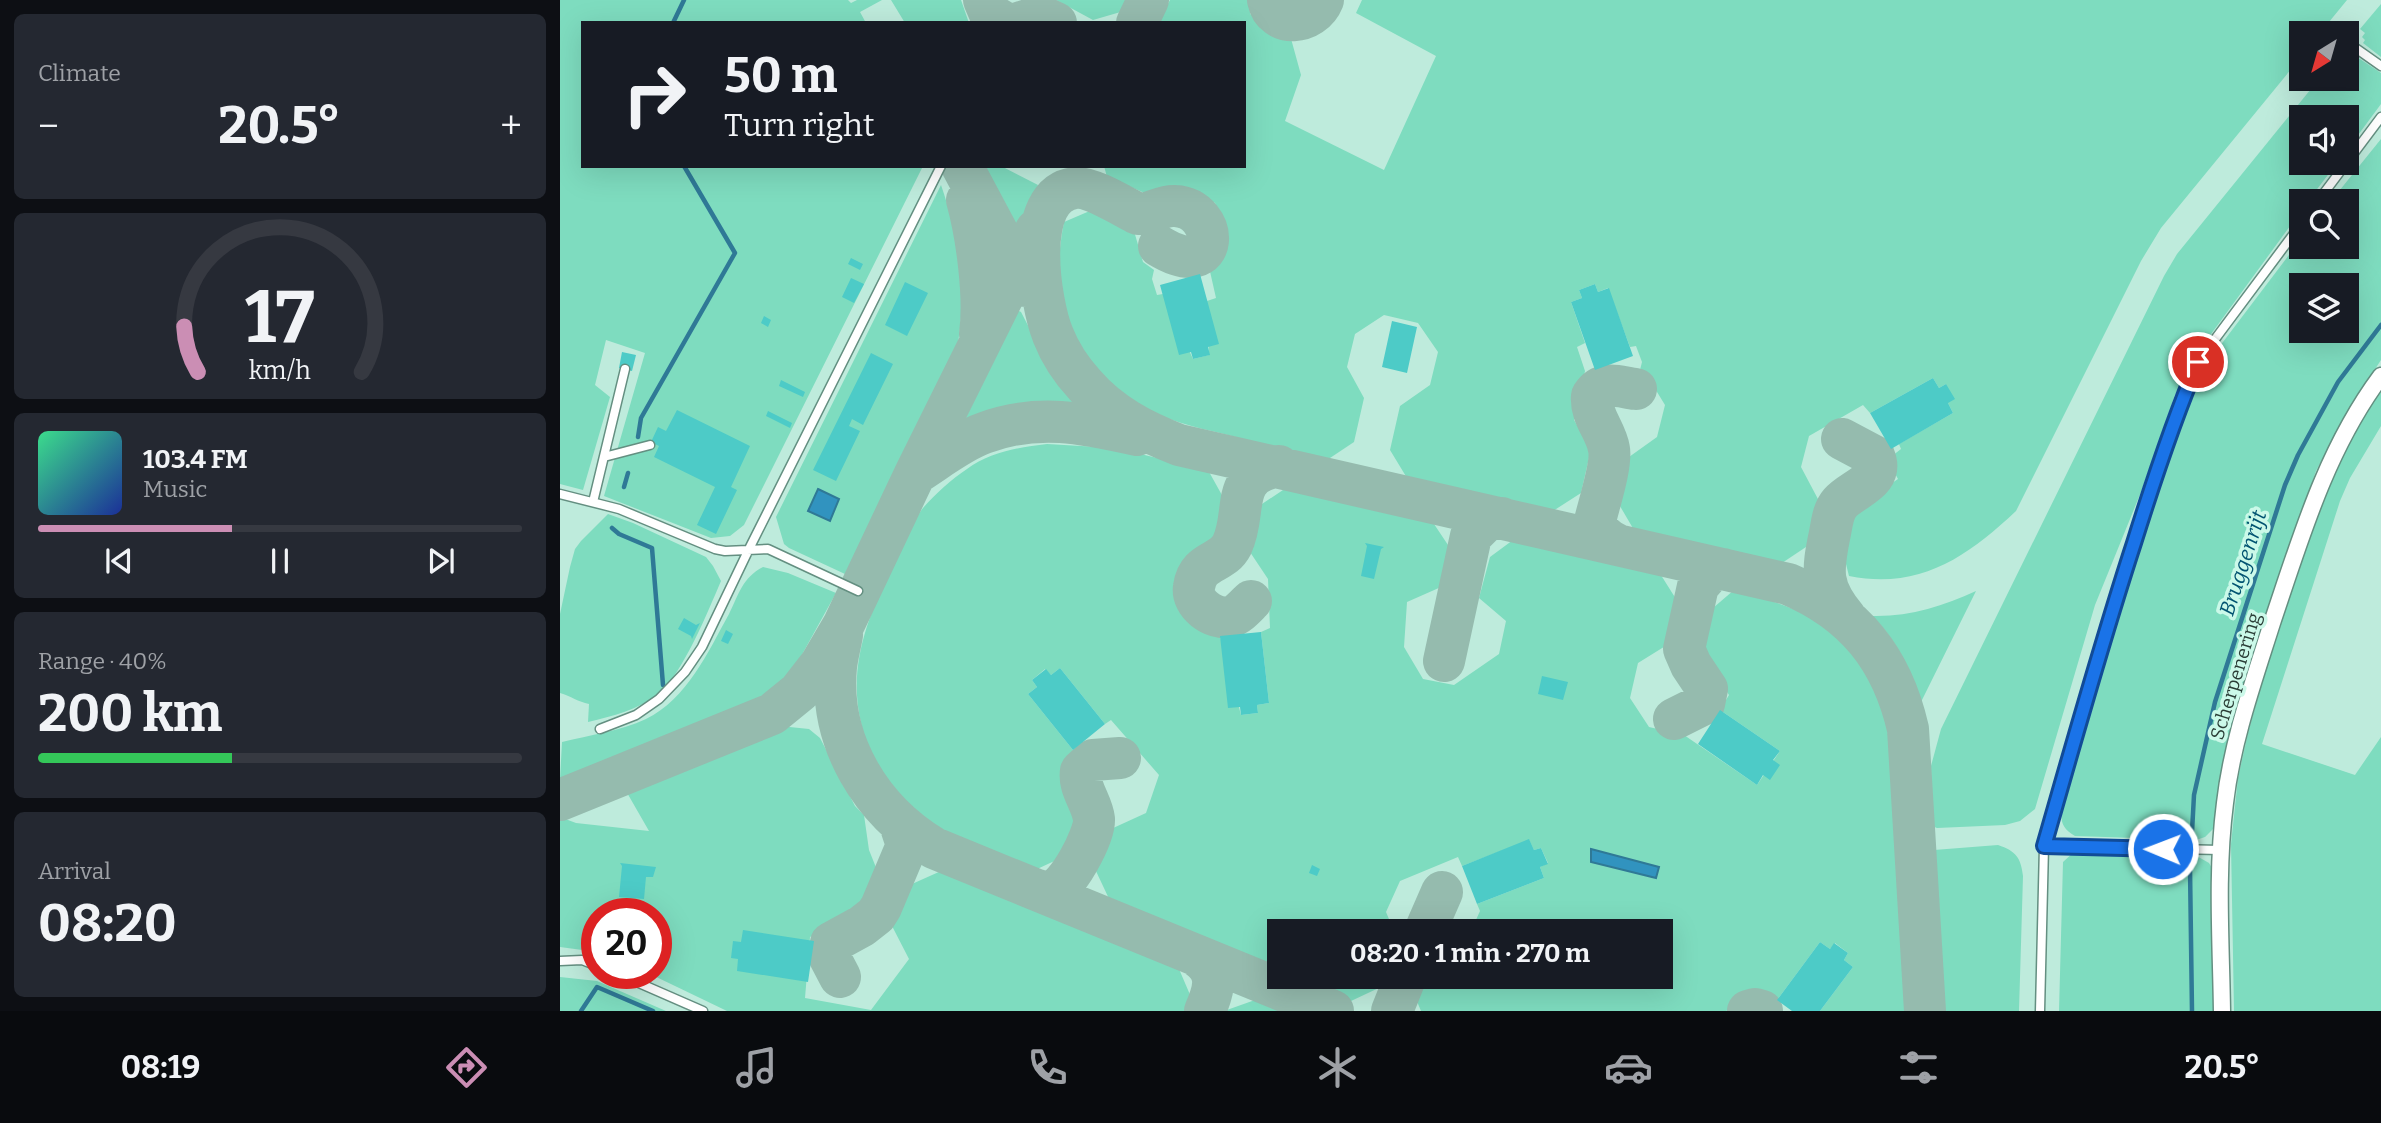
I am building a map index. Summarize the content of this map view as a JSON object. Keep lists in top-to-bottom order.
{
  "streets": {
    "street": ["Scherpenering"]
  },
  "water": ["Bruggenrijt"],
  "north": "bottom left",
  "page": {
    "tile": [
      "Climate",
      ["Range · 40%", "200 km"],
      ["Arrival", "08:20"]
    ],
    "turn": ["50 m", "Turn right"],
    "heat": ["−", "20.5°", "+"],
    "song": ["103.4 FM", "Music"],
    "limit": "20",
    "trip": "08:20 · 1 min · 270 m",
    "tabs": ["08:19", "20.5°"],
    "gauge": ["17", "km/h"]
  }
}
